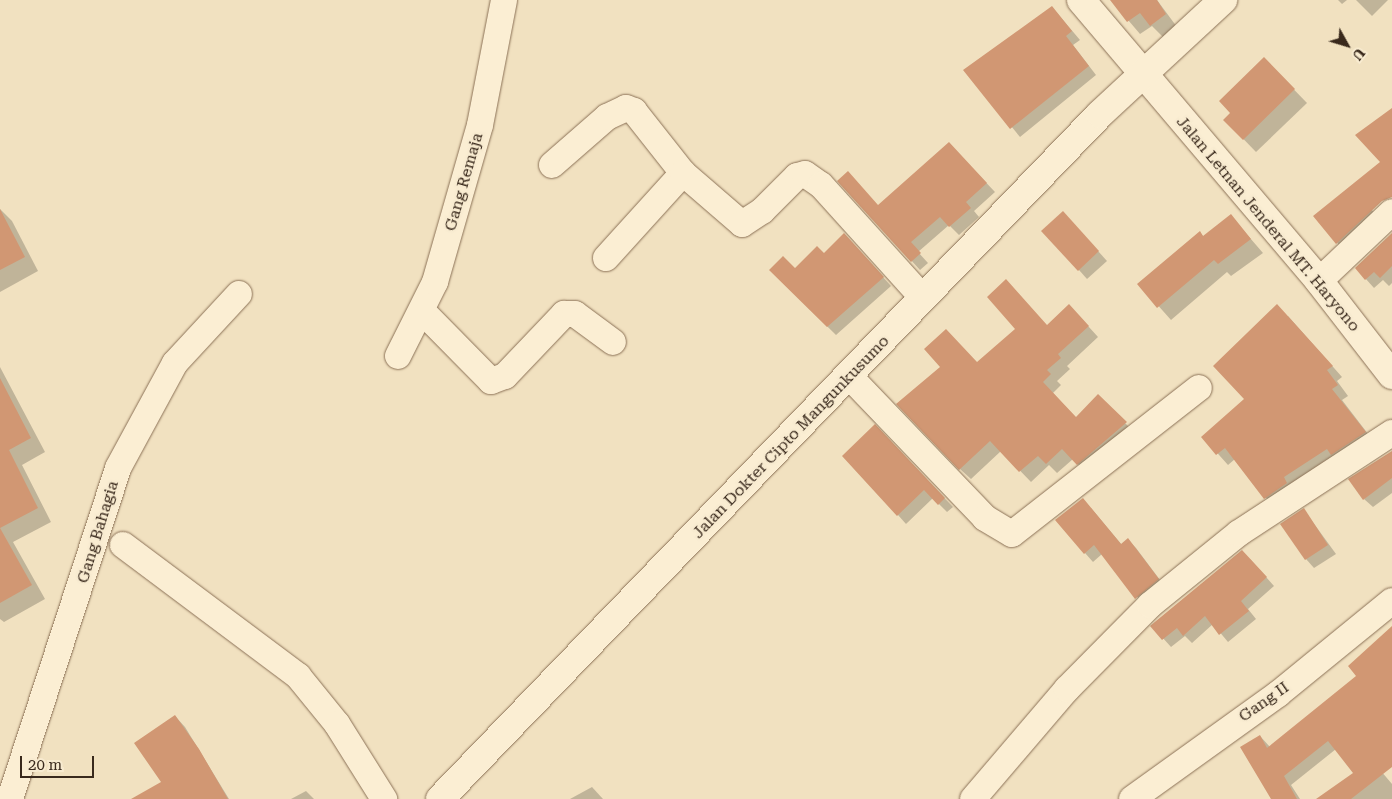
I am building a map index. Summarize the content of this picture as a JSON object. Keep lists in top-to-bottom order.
{
  "streets": {
    "main road": ["Jalan Letnan Jenderal MT. Haryono", "Jalan Dokter Cipto Mangunkusumo"],
    "street": ["Gang Remaja", "Gang Bahagia", "Gang II"]
  },
  "crossings": [
    ["Jalan Letnan Jenderal MT. Haryono", "Jalan Dokter Cipto Mangunkusumo"]
  ],
  "scale_bar": "20 m",
  "north": "bottom right"
}
